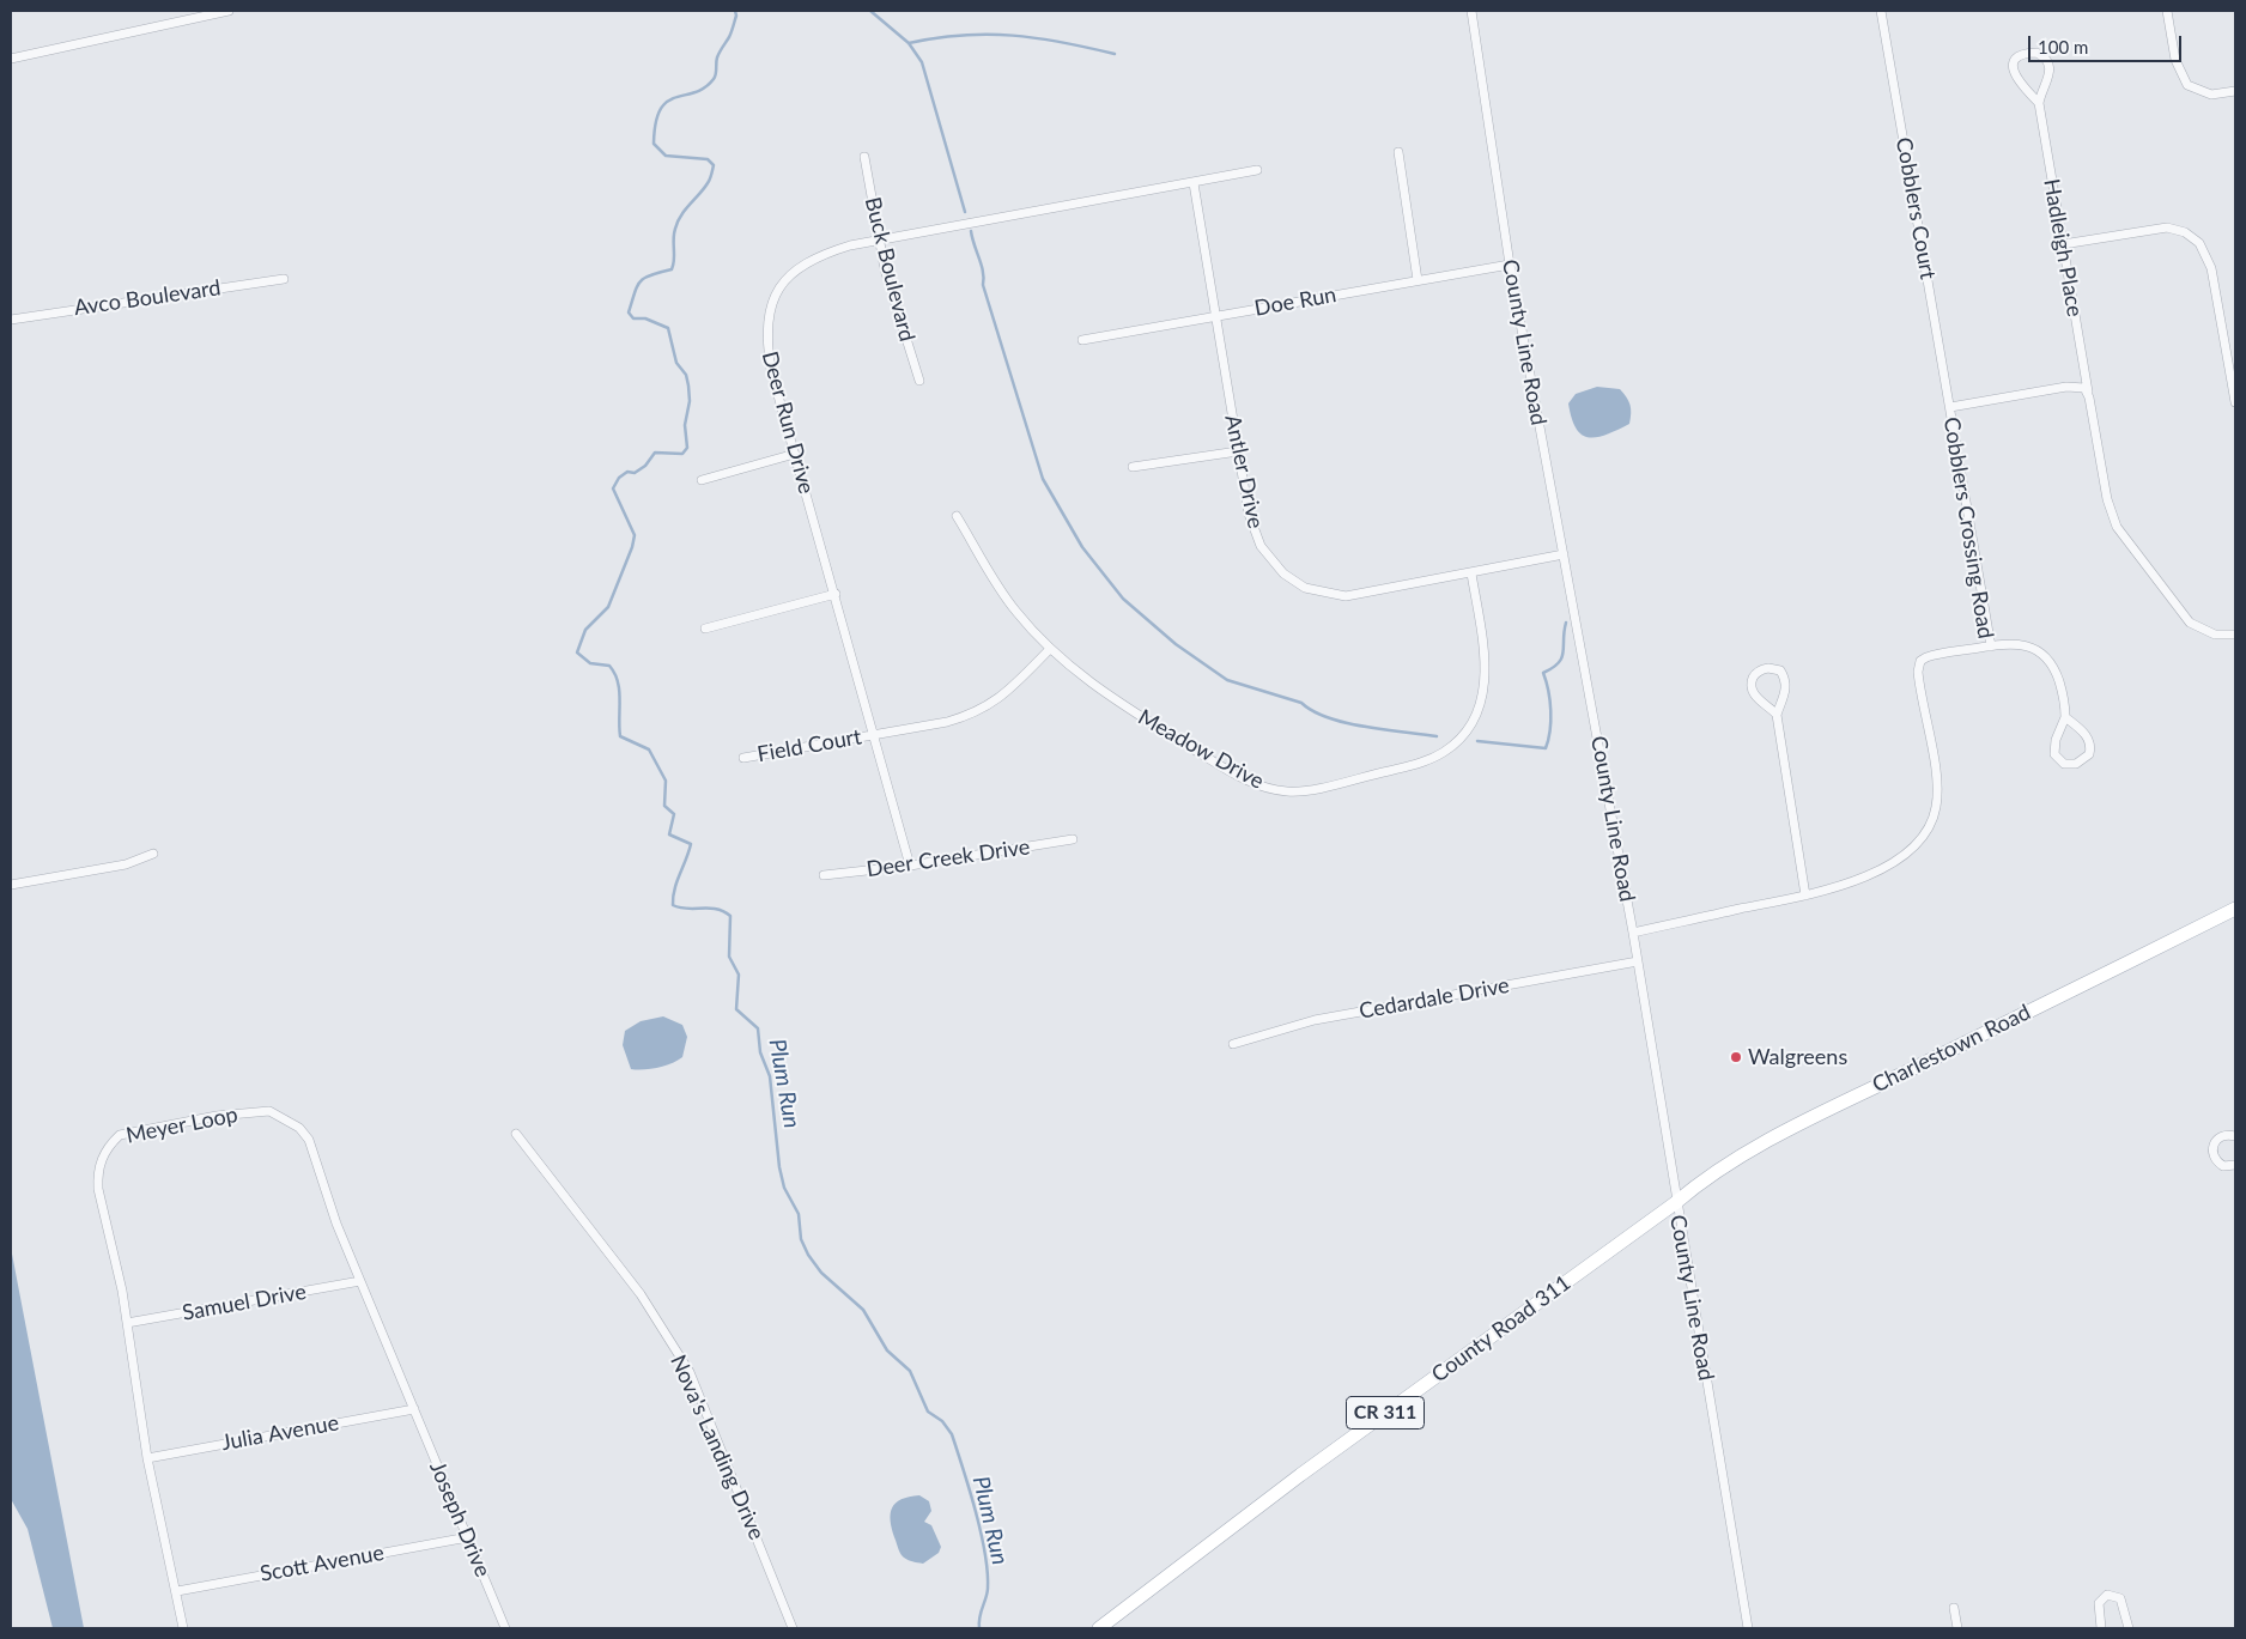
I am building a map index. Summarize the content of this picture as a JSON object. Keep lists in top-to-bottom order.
{
  "streets": {
    "main road": ["Charlestown Road", "County Road 311", "CR 311"],
    "street": [
      "Cobblers Court",
      "Hadleigh Place",
      "Buck Boulevard",
      "Avco Boulevard",
      "Doe Run",
      "County Line Road",
      "Deer Run Drive",
      "Antler Drive",
      "Cobblers Crossing Road",
      "Field Court",
      "Meadow Drive",
      "Deer Creek Drive",
      "Cedardale Drive",
      "Meyer Loop",
      "Samuel Drive",
      "Julia Avenue",
      "Nova's Landing Drive",
      "Joseph Drive",
      "Scott Avenue"
    ]
  },
  "crossings": [
    ["Cobblers Court", "Cobblers Crossing Road"],
    ["Hadleigh Place", "Cobblers Crossing Road"],
    ["Buck Boulevard", "Deer Run Drive"],
    ["Doe Run", "County Line Road"],
    ["Doe Run", "Antler Drive"],
    ["County Line Road", "Antler Drive"],
    ["County Line Road", "Cobblers Crossing Road"],
    ["County Line Road", "Cedardale Drive"],
    ["County Line Road", "Charlestown Road"],
    ["County Line Road", "County Road 311"],
    ["Deer Run Drive", "Antler Drive"],
    ["Deer Run Drive", "Field Court"],
    ["Deer Run Drive", "Deer Creek Drive"],
    ["Antler Drive", "Meadow Drive"],
    ["Field Court", "Meadow Drive"],
    ["Charlestown Road", "County Road 311"],
    ["Meyer Loop", "Samuel Drive"],
    ["Meyer Loop", "Julia Avenue"],
    ["Meyer Loop", "Joseph Drive"],
    ["Meyer Loop", "Scott Avenue"],
    ["Julia Avenue", "Joseph Drive"],
    ["Joseph Drive", "Scott Avenue"]
  ],
  "water": ["Plum Run"],
  "places": ["Walgreens"],
  "scale_bar": "100 m"
}
